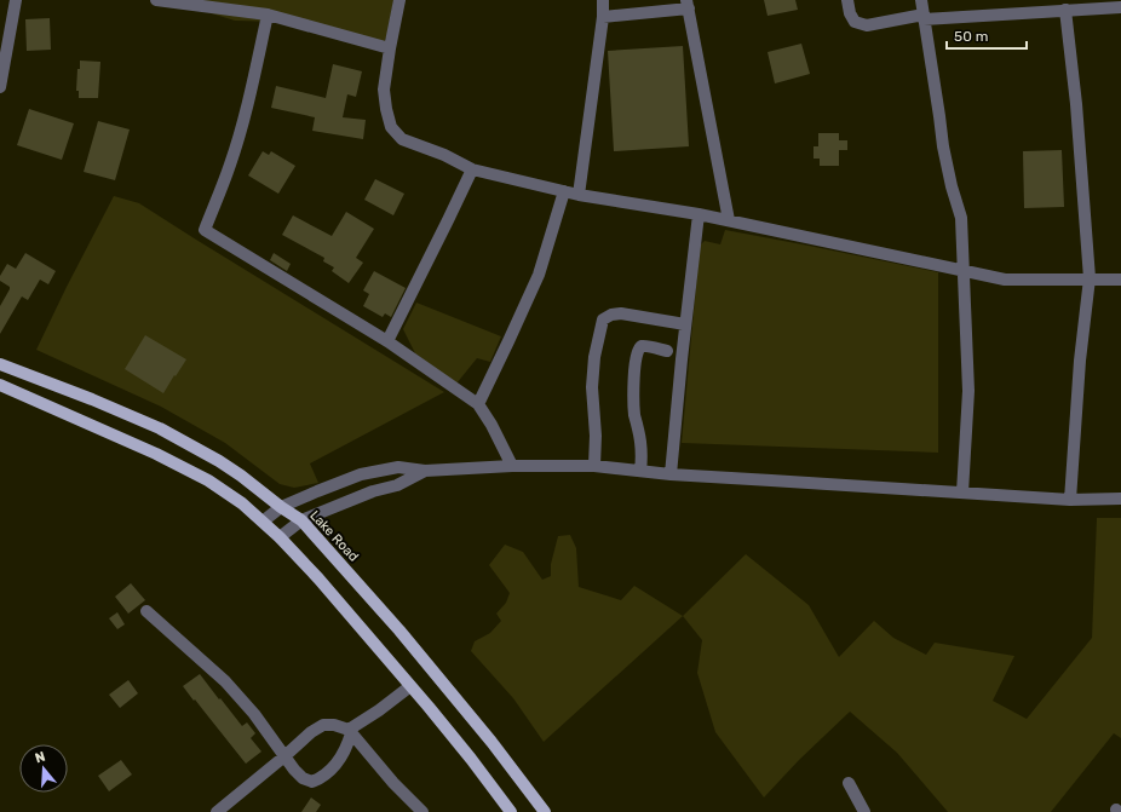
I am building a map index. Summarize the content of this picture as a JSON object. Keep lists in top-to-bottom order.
{
  "streets": {
    "main road": ["Lake Road"]
  },
  "scale_bar": "50 m",
  "north": "top"
}
